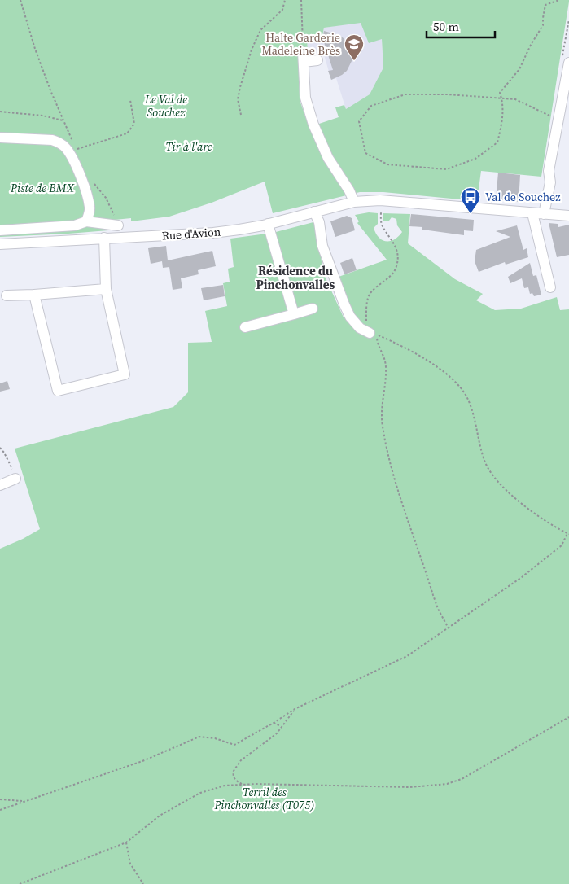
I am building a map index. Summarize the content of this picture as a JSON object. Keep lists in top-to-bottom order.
{
  "streets": {
    "street": ["Rue d'Avion"]
  },
  "districts": ["Résidence du Pinchonvalles"],
  "parks": [
    "Le Val de Souchez",
    "Tir à l'arc",
    "Piste de BMX",
    "Terril des Pinchonvalles (T075)"
  ],
  "places": {
    "school or university": ["Halte Garderie Madeleine Brès"],
    "bus stop": ["Val de Souchez"]
  },
  "scale_bar": "50 m"
}
